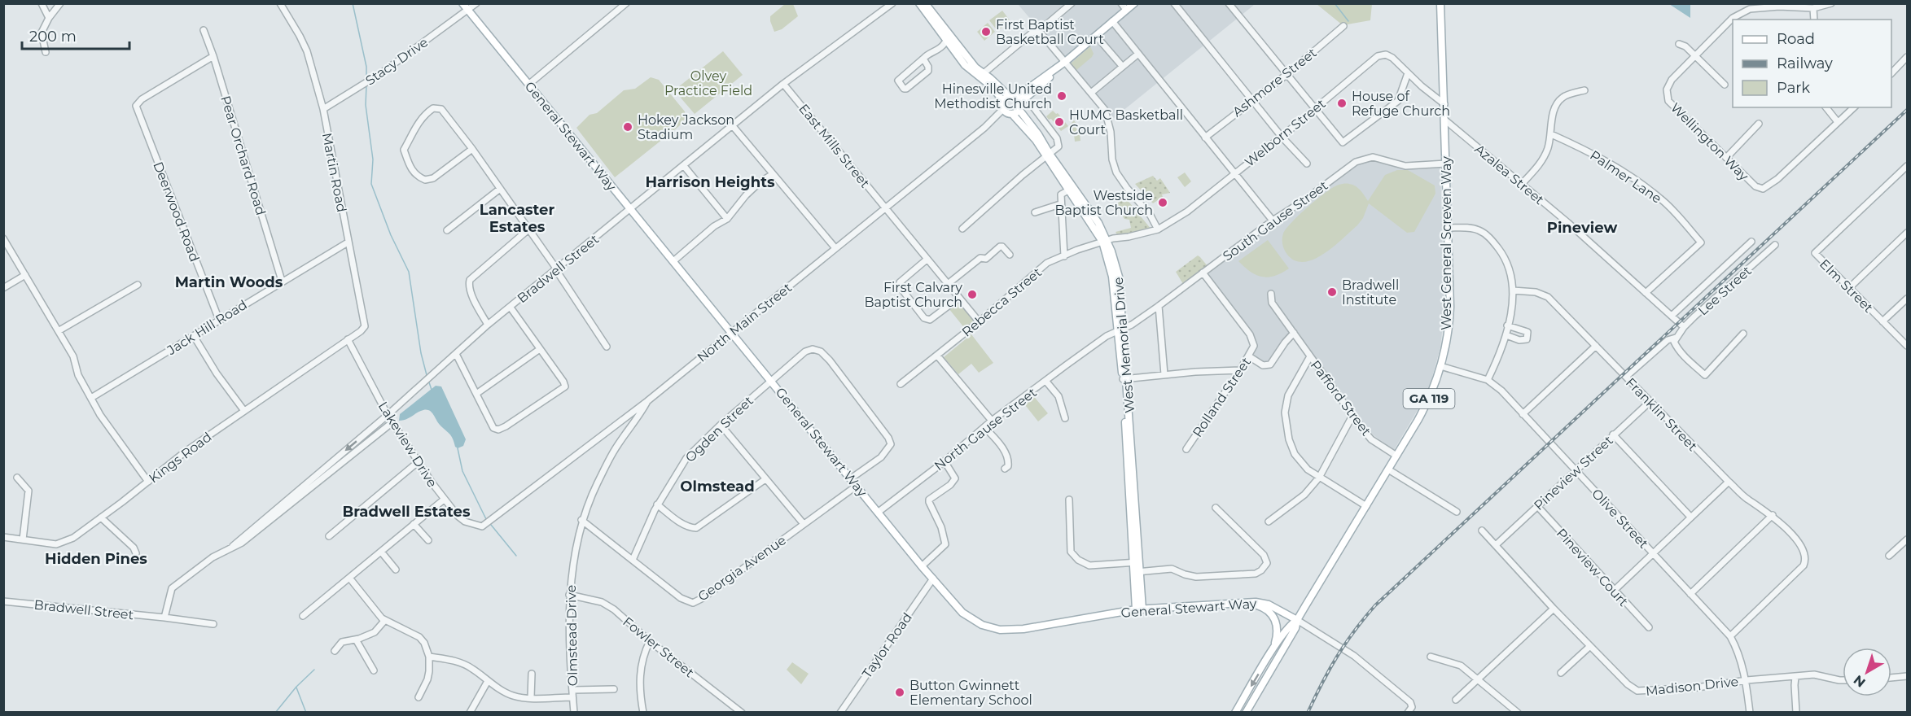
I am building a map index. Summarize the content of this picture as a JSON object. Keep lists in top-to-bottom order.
{
  "streets": {
    "main road": [
      "General Stewart Way",
      "West General Screven Way",
      "North Main Street",
      "West Memorial Drive",
      "GA 119"
    ],
    "street": [
      "Stacy Drive",
      "Ashmore Street",
      "Welborn Street",
      "Wellington Way",
      "East Mills Street",
      "Pear Orchard Road",
      "Martin Road",
      "Azalea Street",
      "Palmer Lane",
      "Deerwood Road",
      "South Gause Street",
      "Bradwell Street",
      "Elm Street",
      "Lee Street",
      "Rebecca Street",
      "Jack Hill Road",
      "Rolland Street",
      "Pafford Street",
      "Franklin Street",
      "Ogden Street",
      "North Gause Street",
      "Lakeview Drive",
      "Kings Road",
      "Pineview Street",
      "Olive Street",
      "Pineview Court",
      "Georgia Avenue",
      "Olmstead Drive",
      "Taylor Road",
      "Fowler Street",
      "Madison Drive"
    ]
  },
  "crossings": [
    ["Stacy Drive", "General Stewart Way"],
    ["Stacy Drive", "Martin Road"],
    ["Welborn Street", "West General Screven Way"],
    ["Welborn Street", "Rebecca Street"],
    ["Welborn Street", "West Memorial Drive"],
    ["General Stewart Way", "West General Screven Way"],
    ["General Stewart Way", "Bradwell Street"],
    ["General Stewart Way", "North Main Street"],
    ["General Stewart Way", "West Memorial Drive"],
    ["General Stewart Way", "GA 119"],
    ["General Stewart Way", "Ogden Street"],
    ["General Stewart Way", "North Gause Street"],
    ["General Stewart Way", "Georgia Avenue"],
    ["General Stewart Way", "Taylor Road"],
    ["East Mills Street", "Bradwell Street"],
    ["East Mills Street", "Rebecca Street"],
    ["East Mills Street", "North Main Street"],
    ["Pear Orchard Road", "Deerwood Road"],
    ["Pear Orchard Road", "Jack Hill Road"],
    ["Martin Road", "Jack Hill Road"],
    ["Martin Road", "Lakeview Drive"],
    ["Martin Road", "Kings Road"],
    ["Azalea Street", "Palmer Lane"],
    ["Azalea Street", "West General Screven Way"],
    ["Azalea Street", "Lee Street"],
    ["Deerwood Road", "Jack Hill Road"],
    ["South Gause Street", "West General Screven Way"],
    ["South Gause Street", "West Memorial Drive"],
    ["South Gause Street", "Rolland Street"],
    ["South Gause Street", "North Gause Street"],
    ["West General Screven Way", "Pafford Street"],
    ["West General Screven Way", "GA 119"],
    ["West General Screven Way", "Olive Street"],
    ["Bradwell Street", "Lakeview Drive"],
    ["Lee Street", "Franklin Street"],
    ["Rebecca Street", "West Memorial Drive"],
    ["North Main Street", "West Memorial Drive"],
    ["North Main Street", "Lakeview Drive"],
    ["North Main Street", "Olmstead Drive"],
    ["West Memorial Drive", "North Gause Street"],
    ["Franklin Street", "Pineview Street"],
    ["Franklin Street", "Olive Street"],
    ["Ogden Street", "Georgia Avenue"],
    ["Lakeview Drive", "Kings Road"],
    ["Pineview Street", "Olive Street"],
    ["Pineview Street", "Pineview Court"],
    ["Pineview Street", "Madison Drive"],
    ["Olive Street", "Madison Drive"],
    ["Georgia Avenue", "Olmstead Drive"],
    ["Olmstead Drive", "Fowler Street"]
  ],
  "districts": [
    "Harrison Heights",
    "Lancaster Estates",
    "Pineview",
    "Martin Woods",
    "Olmstead",
    "Bradwell Estates",
    "Hidden Pines"
  ],
  "parks": ["Olvey Practice Field"],
  "places": [
    "First Baptist Basketball Court",
    "Hinesville United Methodist Church",
    "House of Refuge Church",
    "HUMC Basketball Court",
    "Hokey Jackson Stadium",
    "Westside Baptist Church",
    "Bradwell Institute",
    "First Calvary Baptist Church",
    "Button Gwinnett Elementary School"
  ],
  "legend": ["Road", "Railway", "Park"],
  "scale_bar": "200 m",
  "north": "bottom left"
}
